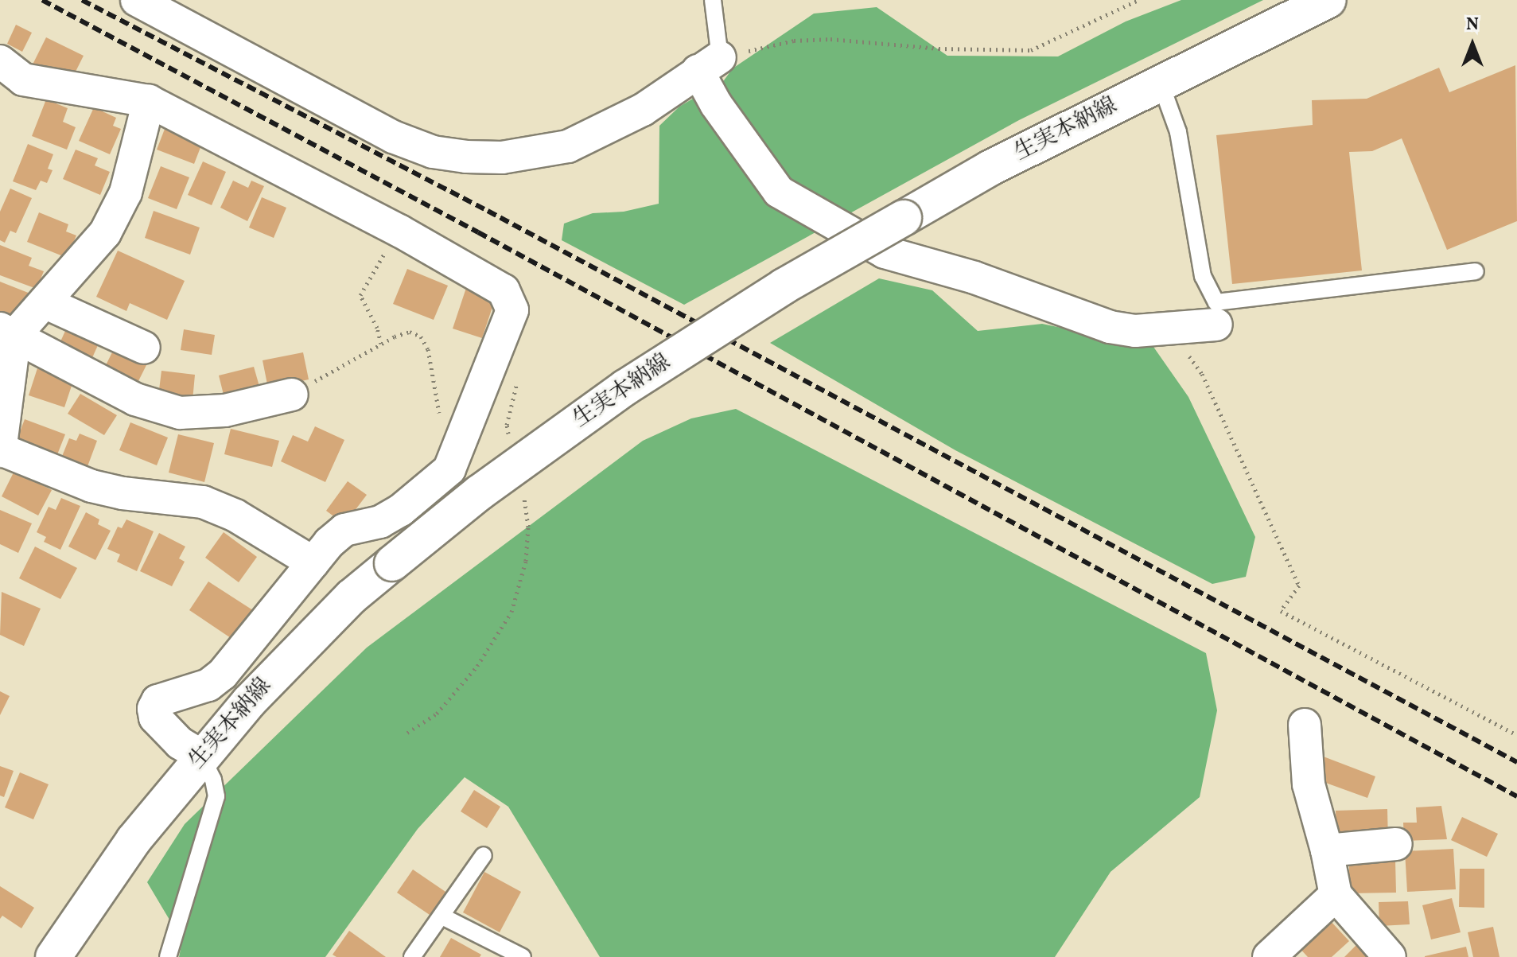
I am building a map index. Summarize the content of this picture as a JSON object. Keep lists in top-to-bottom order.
{
  "streets": {
    "main road": ["生実本納線"]
  },
  "north": "top"
}
